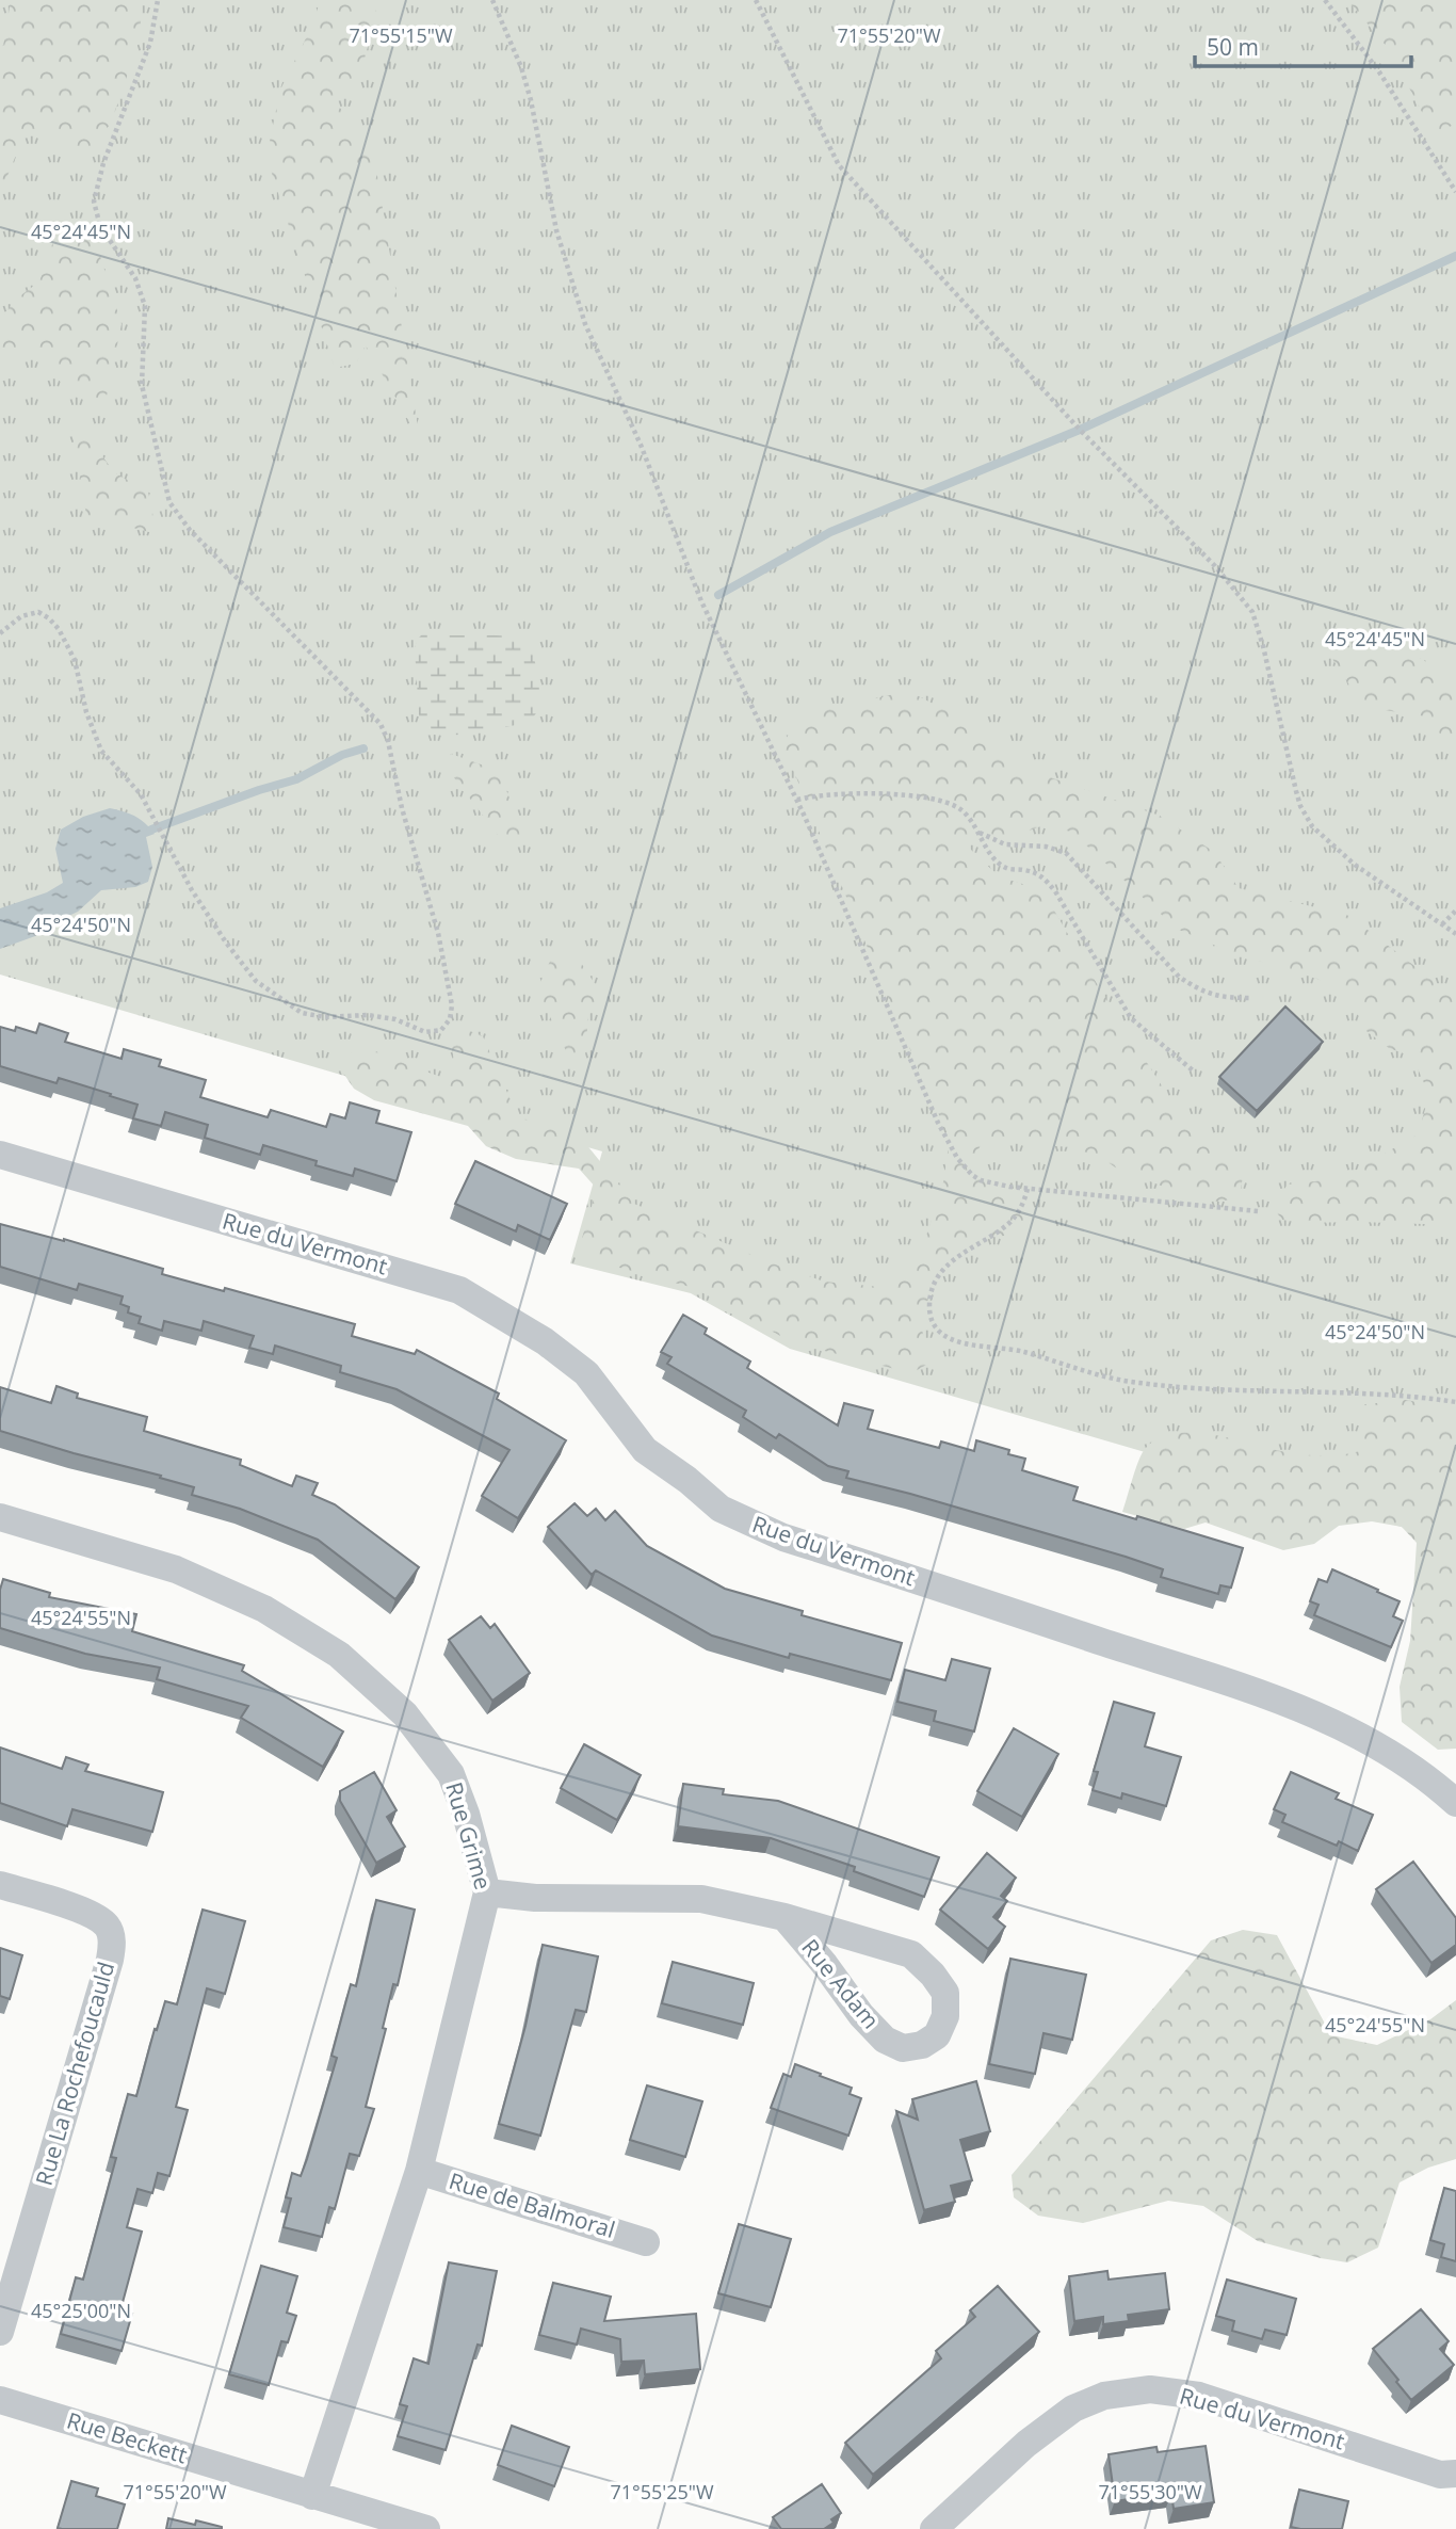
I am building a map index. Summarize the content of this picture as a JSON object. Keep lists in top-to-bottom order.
{
  "streets": {
    "street": [
      "Rue du Vermont",
      "Rue Grime",
      "Rue Adam",
      "Rue La Rochefoucauld",
      "Rue de Balmoral",
      "Rue Beckett"
    ]
  },
  "crossings": [
    ["Rue Grime", "Rue Adam"],
    ["Rue Grime", "Rue de Balmoral"],
    ["Rue Grime", "Rue Beckett"]
  ],
  "scale_bar": "50 m",
  "coordinates": [
    "71°55'15\"W",
    "71°55'20\"W",
    "45°24'45\"N",
    "45°24'50\"N",
    "45°24'55\"N",
    "45°25'00\"N",
    "71°55'25\"W",
    "71°55'30\"W"
  ]
}
